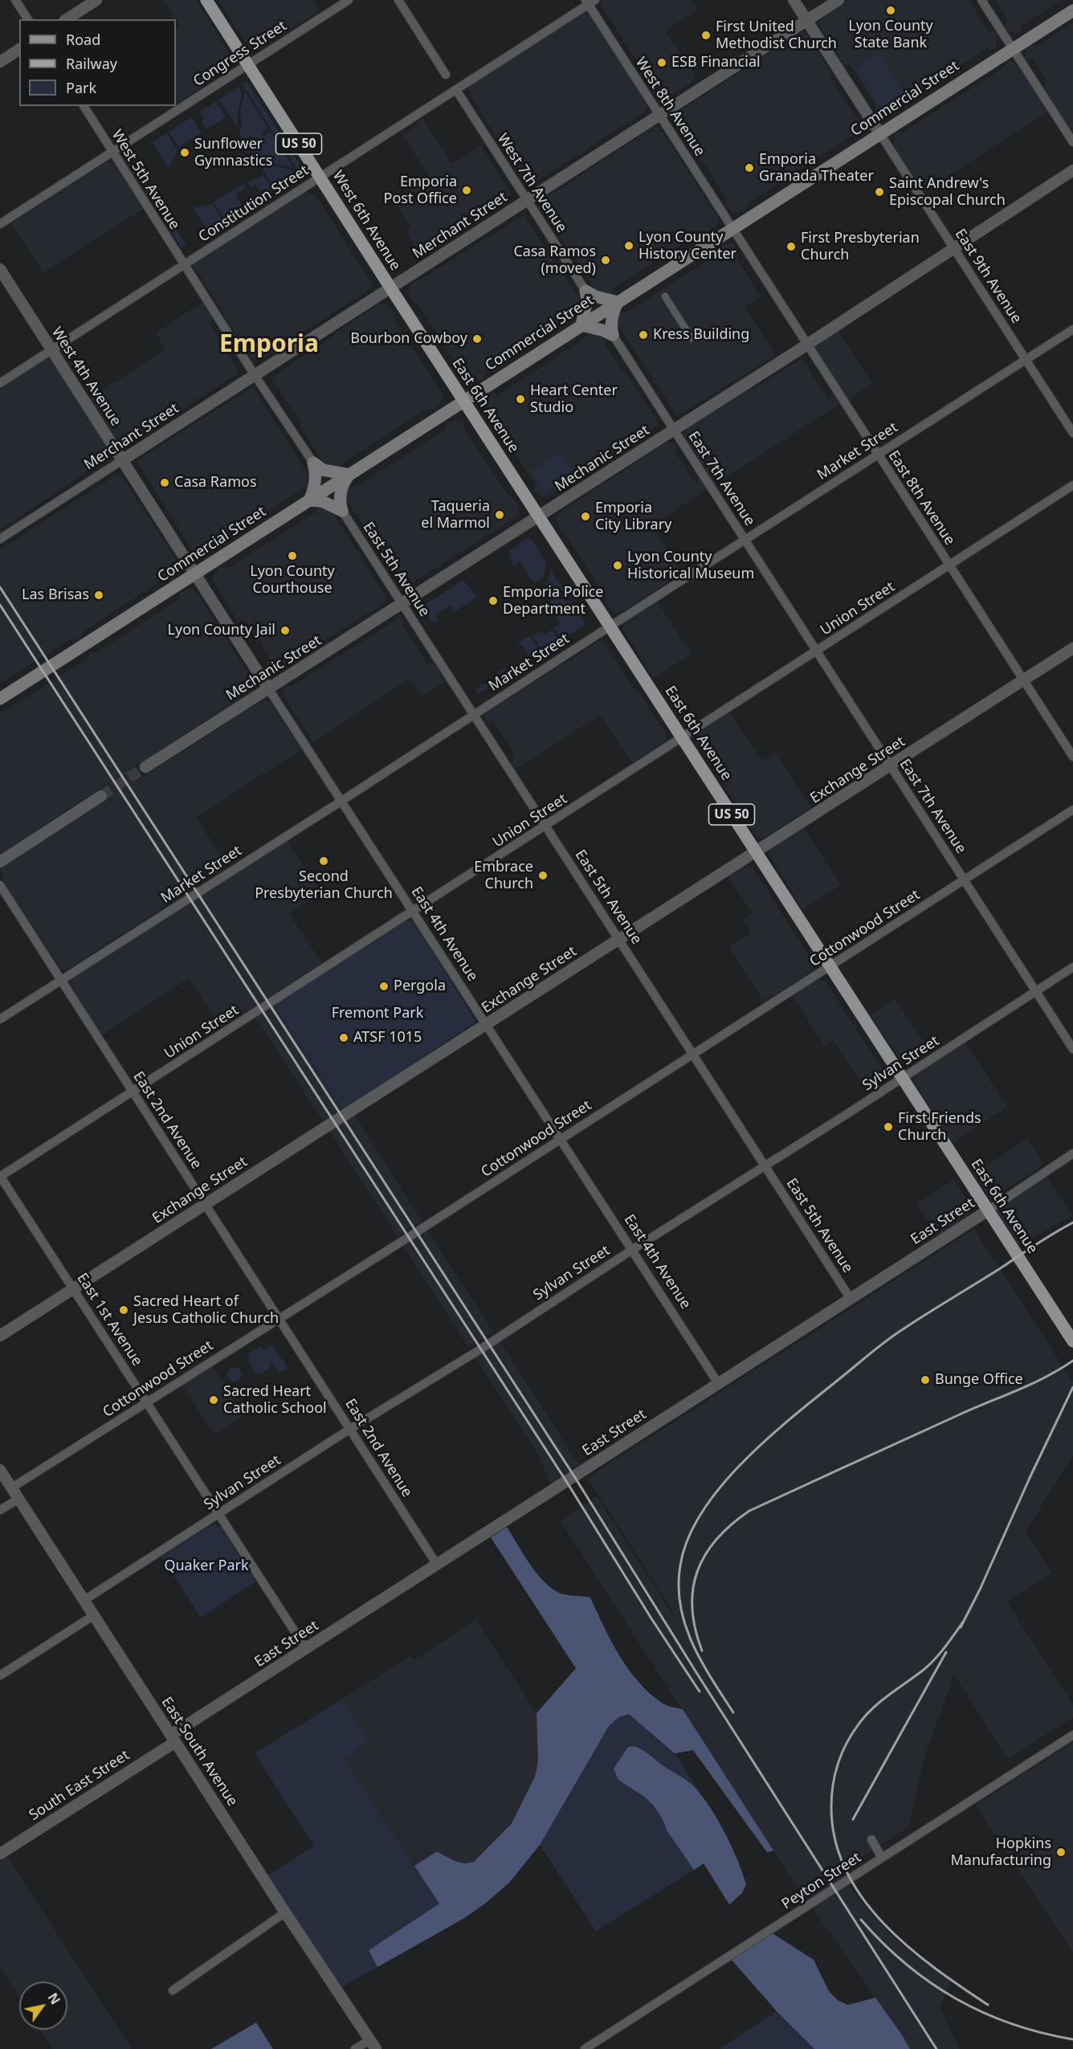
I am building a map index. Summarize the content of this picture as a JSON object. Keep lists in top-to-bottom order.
{
  "streets": {
    "main road": [
      "Commercial Street",
      "US 50",
      "West 6th Avenue",
      "East 6th Avenue"
    ],
    "street": [
      "Congress Street",
      "West 8th Avenue",
      "West 5th Avenue",
      "West 7th Avenue",
      "Constitution Street",
      "Merchant Street",
      "East 9th Avenue",
      "West 4th Avenue",
      "Market Street",
      "Mechanic Street",
      "East 7th Avenue",
      "East 8th Avenue",
      "East 5th Avenue",
      "Union Street",
      "Exchange Street",
      "Cottonwood Street",
      "East 4th Avenue",
      "Sylvan Street",
      "East 2nd Avenue",
      "East Street",
      "East 1st Avenue",
      "East South Avenue",
      "South East Street",
      "Peyton Street"
    ]
  },
  "crossings": [
    ["Congress Street", "West 5th Avenue"],
    ["Congress Street", "West 6th Avenue"],
    ["Commercial Street", "West 8th Avenue"],
    ["Commercial Street", "East 9th Avenue"],
    ["Commercial Street", "West 4th Avenue"],
    ["Commercial Street", "East 6th Avenue"],
    ["Commercial Street", "East 8th Avenue"],
    ["Commercial Street", "East 4th Avenue"],
    ["West 8th Avenue", "Constitution Street"],
    ["West 8th Avenue", "Merchant Street"],
    ["West 8th Avenue", "East 8th Avenue"],
    ["West 5th Avenue", "Constitution Street"],
    ["West 5th Avenue", "Merchant Street"],
    ["West 7th Avenue", "Constitution Street"],
    ["West 7th Avenue", "Merchant Street"],
    ["Constitution Street", "West 6th Avenue"],
    ["Constitution Street", "West 4th Avenue"],
    ["West 6th Avenue", "Merchant Street"],
    ["West 6th Avenue", "East 6th Avenue"],
    ["Merchant Street", "West 4th Avenue"],
    ["Merchant Street", "East 6th Avenue"],
    ["East 9th Avenue", "Market Street"],
    ["East 9th Avenue", "Mechanic Street"],
    ["West 4th Avenue", "East 4th Avenue"],
    ["East 6th Avenue", "Market Street"],
    ["East 6th Avenue", "Mechanic Street"],
    ["East 6th Avenue", "Union Street"],
    ["East 6th Avenue", "Exchange Street"],
    ["East 6th Avenue", "Cottonwood Street"],
    ["East 6th Avenue", "Sylvan Street"],
    ["East 6th Avenue", "East Street"],
    ["Market Street", "East 7th Avenue"],
    ["Market Street", "East 8th Avenue"],
    ["Market Street", "East 5th Avenue"],
    ["Market Street", "East 4th Avenue"],
    ["Market Street", "East 2nd Avenue"],
    ["Mechanic Street", "East 7th Avenue"],
    ["Mechanic Street", "East 8th Avenue"],
    ["Mechanic Street", "East 5th Avenue"],
    ["Mechanic Street", "East 4th Avenue"],
    ["East 7th Avenue", "Union Street"],
    ["East 7th Avenue", "Exchange Street"],
    ["East 7th Avenue", "Cottonwood Street"],
    ["East 7th Avenue", "Sylvan Street"],
    ["East 8th Avenue", "Union Street"],
    ["East 8th Avenue", "Exchange Street"],
    ["East 5th Avenue", "Union Street"],
    ["East 5th Avenue", "Exchange Street"],
    ["East 5th Avenue", "Cottonwood Street"],
    ["East 5th Avenue", "Sylvan Street"],
    ["East 5th Avenue", "East Street"],
    ["Union Street", "East 4th Avenue"],
    ["Union Street", "East 2nd Avenue"],
    ["Union Street", "East 1st Avenue"],
    ["Exchange Street", "East 4th Avenue"],
    ["Exchange Street", "East 2nd Avenue"],
    ["Exchange Street", "East 1st Avenue"],
    ["Cottonwood Street", "East 4th Avenue"],
    ["Cottonwood Street", "East 2nd Avenue"],
    ["Cottonwood Street", "East 1st Avenue"],
    ["Cottonwood Street", "East South Avenue"],
    ["East 4th Avenue", "Sylvan Street"],
    ["East 4th Avenue", "East Street"],
    ["Sylvan Street", "East 2nd Avenue"],
    ["Sylvan Street", "East 1st Avenue"],
    ["Sylvan Street", "East South Avenue"],
    ["East 2nd Avenue", "East Street"],
    ["East Street", "East 1st Avenue"],
    ["East Street", "East South Avenue"],
    ["East Street", "South East Street"],
    ["East South Avenue", "South East Street"]
  ],
  "districts": ["Emporia"],
  "parks": ["Fremont Park", "Quaker Park"],
  "places": [
    "Lyon County State Bank",
    "First United Methodist Church",
    "ESB Financial",
    "Sunflower Gymnastics",
    "Emporia Granada Theater",
    "Emporia Post Office",
    "Saint Andrew's Episcopal Church",
    "Lyon County History Center",
    "First Presbyterian Church",
    "Casa Ramos (moved)",
    "Kress Building",
    "Bourbon Cowboy",
    "Heart Center Studio",
    "Casa Ramos",
    "Taqueria el Marmol",
    "Emporia City Library",
    "Lyon County Courthouse",
    "Lyon County Historical Museum",
    "Las Brisas",
    "Emporia Police Department",
    "Lyon County Jail",
    "Second Presbyterian Church",
    "Embrace Church",
    "Pergola",
    "ATSF 1015",
    "First Friends Church",
    "Sacred Heart of Jesus Catholic Church",
    "Bunge Office",
    "Sacred Heart Catholic School",
    "Hopkins Manufacturing"
  ],
  "legend": ["Road", "Railway", "Park"],
  "north": "top right"
}
